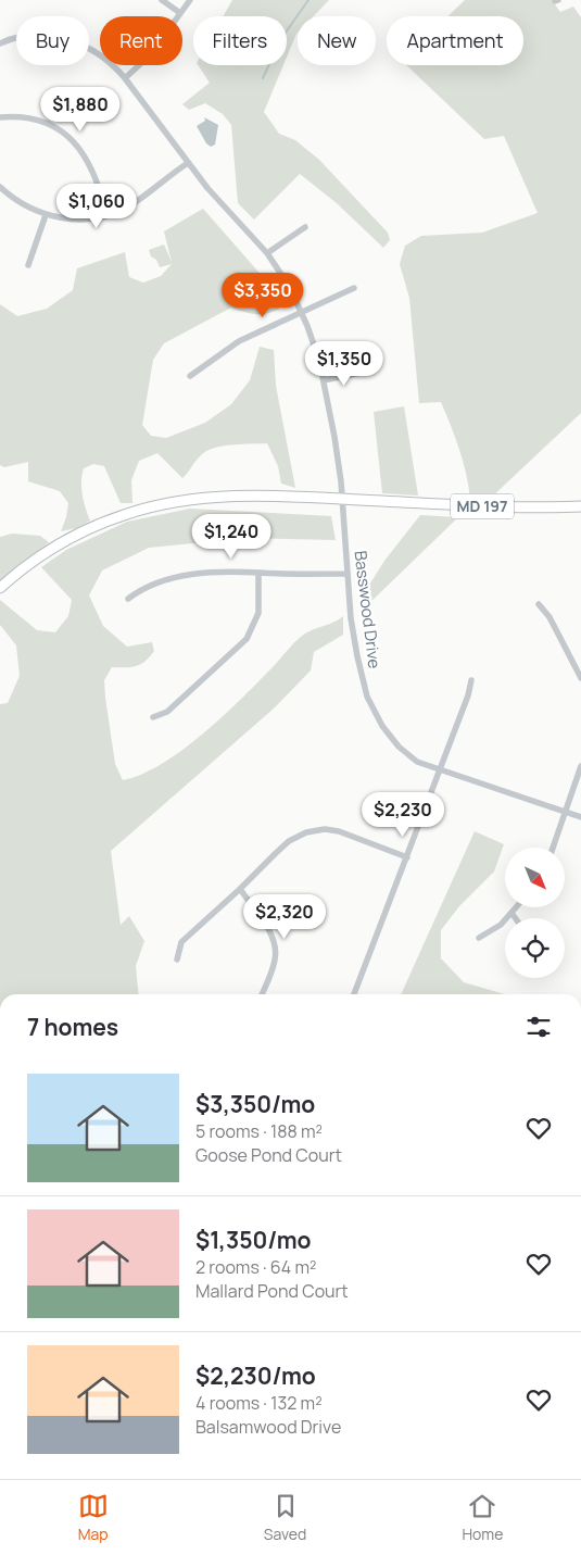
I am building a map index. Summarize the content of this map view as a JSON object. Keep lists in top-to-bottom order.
{
  "streets": {
    "main road": ["MD 197"],
    "street": ["Basswood Drive"]
  },
  "crossings": [
    ["MD 197", "Basswood Drive"]
  ],
  "north": "bottom right",
  "page": {
    "chip": [
      "Buy",
      "Rent",
      "Filters",
      "New",
      "Apartment"
    ],
    "price": [
      "$1,880",
      "$1,060",
      "$3,350",
      "$1,350",
      "$1,240",
      "$2,230",
      "$2,320"
    ],
    "heading": "7 homes",
    "list": [
      {
        "name": "$3,350/mo",
        "note": "5 rooms · 188 m² · Goose Pond Court"
      },
      {
        "name": "$1,350/mo",
        "note": "2 rooms · 64 m² · Mallard Pond Court"
      },
      {
        "name": "$2,230/mo",
        "note": "4 rooms · 132 m² · Balsamwood Drive"
      }
    ],
    "tabs": ["Map", "Saved", "Home"]
  }
}
